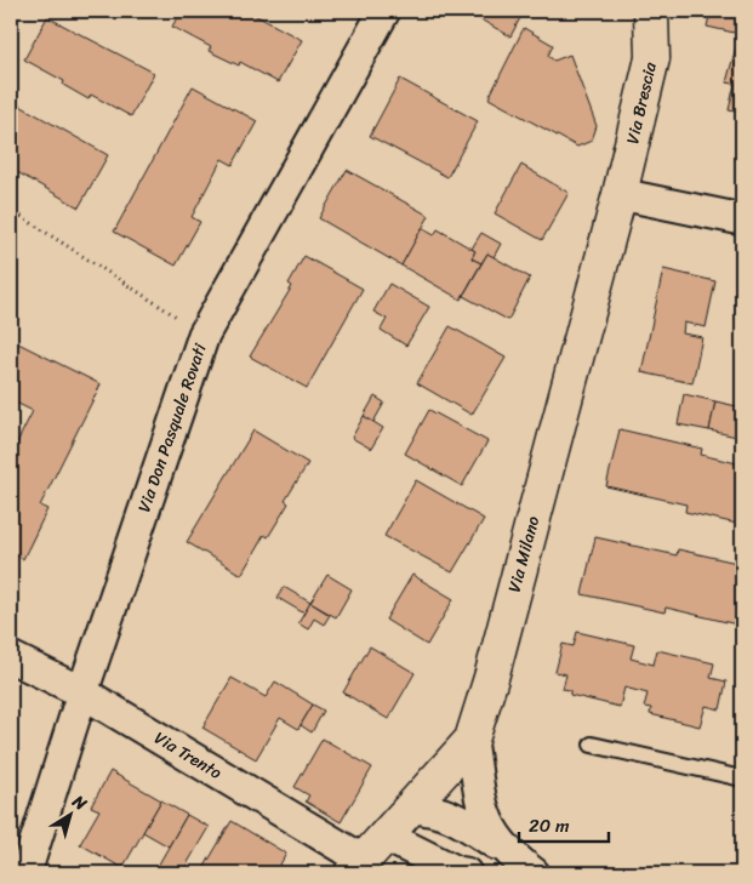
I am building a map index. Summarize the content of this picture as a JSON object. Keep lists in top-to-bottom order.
{
  "streets": {
    "street": [
      "Via Brescia",
      "Via Don Pasquale Rovati",
      "Via Milano",
      "Via Trento"
    ]
  },
  "crossings": [
    ["Via Brescia", "Via Milano"],
    ["Via Don Pasquale Rovati", "Via Trento"],
    ["Via Milano", "Via Trento"]
  ],
  "scale_bar": "20 m",
  "north": "top right"
}
